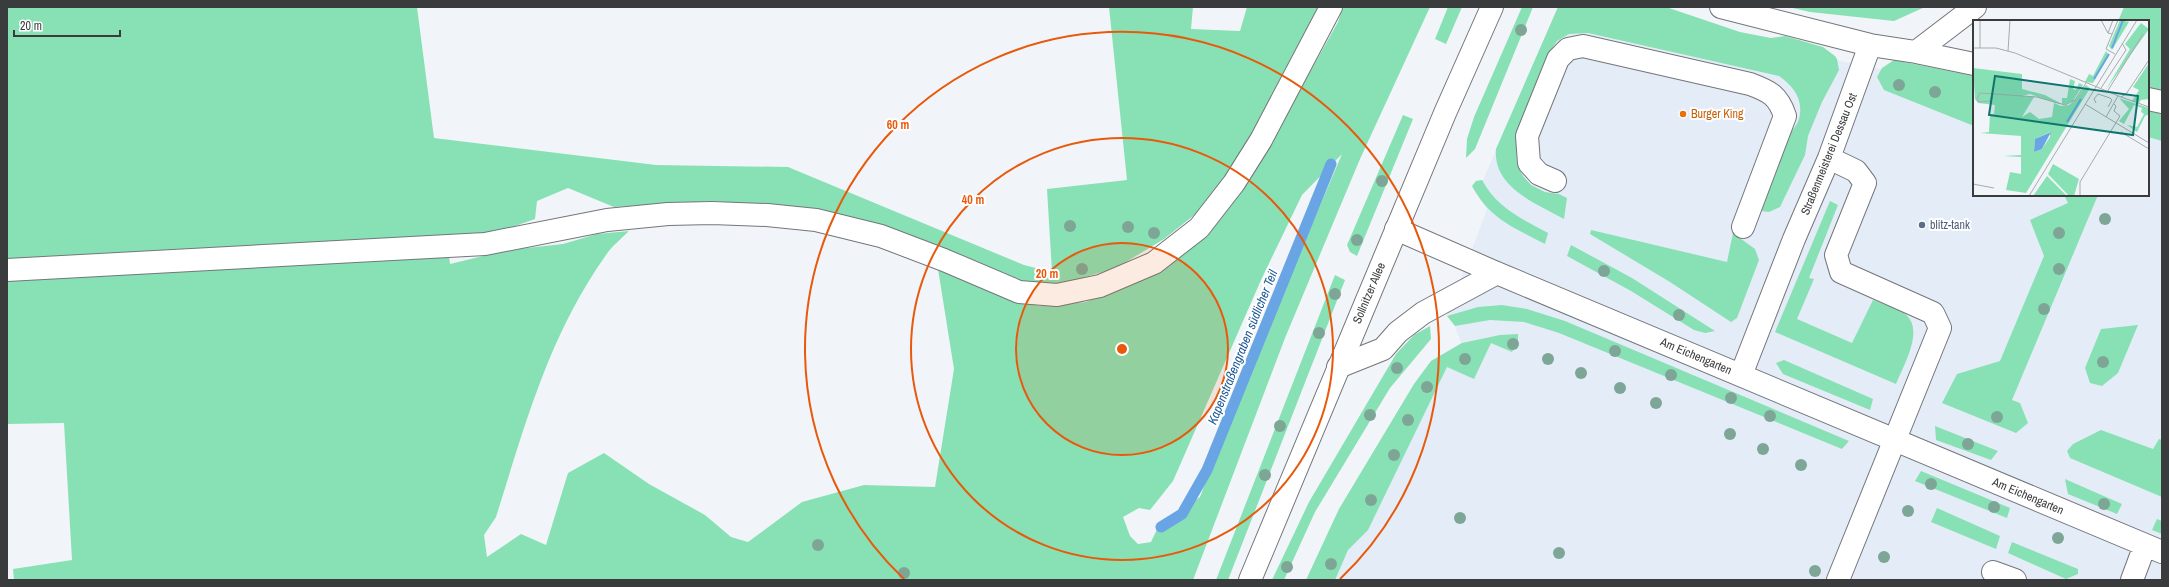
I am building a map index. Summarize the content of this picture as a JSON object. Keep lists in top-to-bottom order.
{
  "streets": {
    "street": ["Straßenmeisterei Dessau Ost", "Sollnitzer Allee", "Am Eichengarten"]
  },
  "crossings": [
    ["Straßenmeisterei Dessau Ost", "Am Eichengarten"],
    ["Sollnitzer Allee", "Am Eichengarten"]
  ],
  "water": ["Kapenstraßengraben südlicher Teil"],
  "places": ["Burger King", "blitz-tank"],
  "scale_bar": "20 m",
  "rings": ["60 m", "40 m", "20 m"]
}
